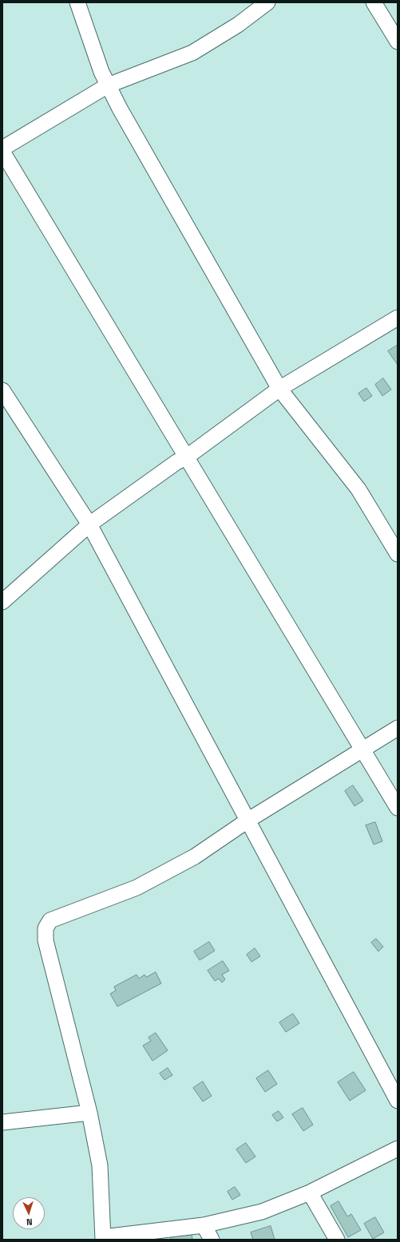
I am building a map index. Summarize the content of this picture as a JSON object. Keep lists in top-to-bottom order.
{
  "north": "bottom"
}
